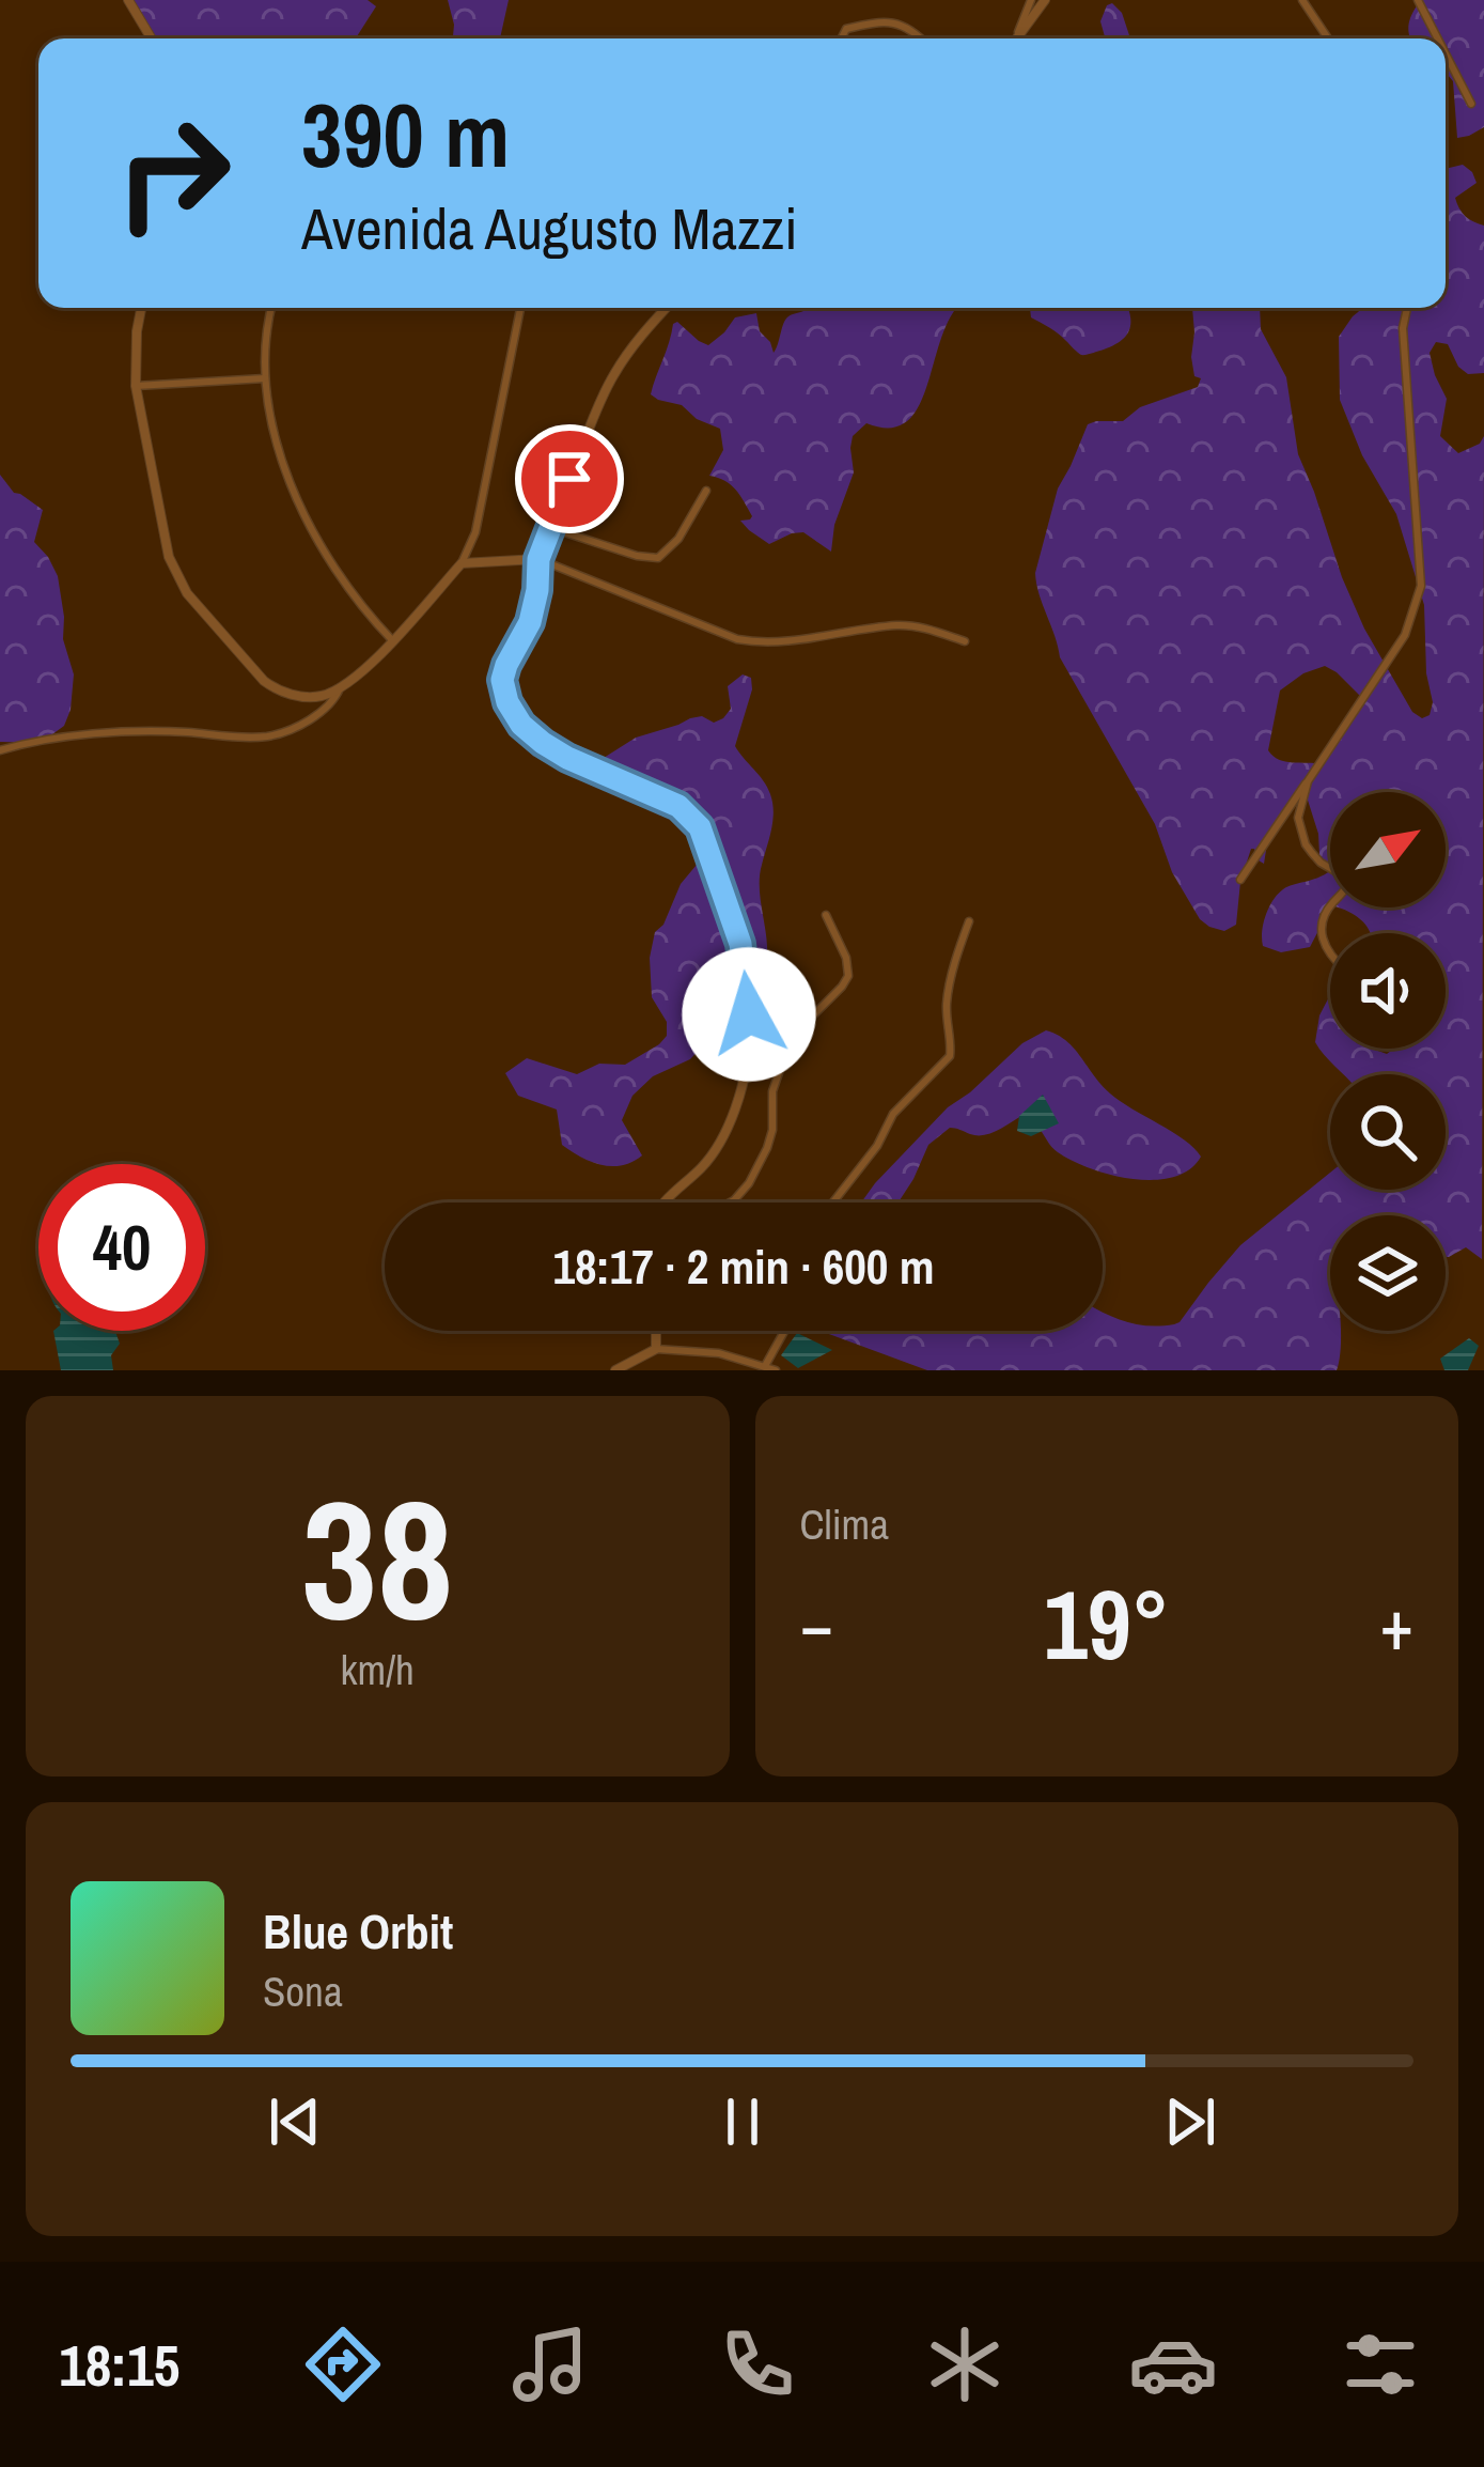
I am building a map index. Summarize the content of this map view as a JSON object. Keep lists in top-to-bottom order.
{
  "north": "top right",
  "page": {
    "turn": ["390 m", "Avenida Augusto Mazzi"],
    "limit": "40",
    "trip": "18:17 · 2 min · 600 m",
    "tile": [
      ["38", "km/h"],
      "Clima"
    ],
    "heat": ["−", "19°", "+"],
    "song": ["Blue Orbit", "Sona"],
    "tabs": "18:15"
  }
}
